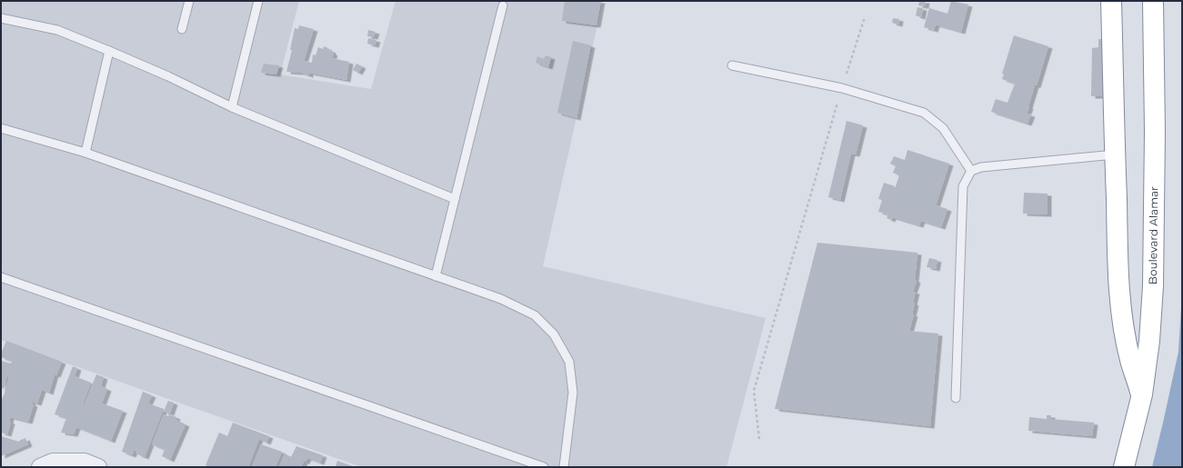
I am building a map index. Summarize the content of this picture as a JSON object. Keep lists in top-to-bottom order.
{
  "streets": {
    "highway": ["Boulevard Alamar"]
  }
}
